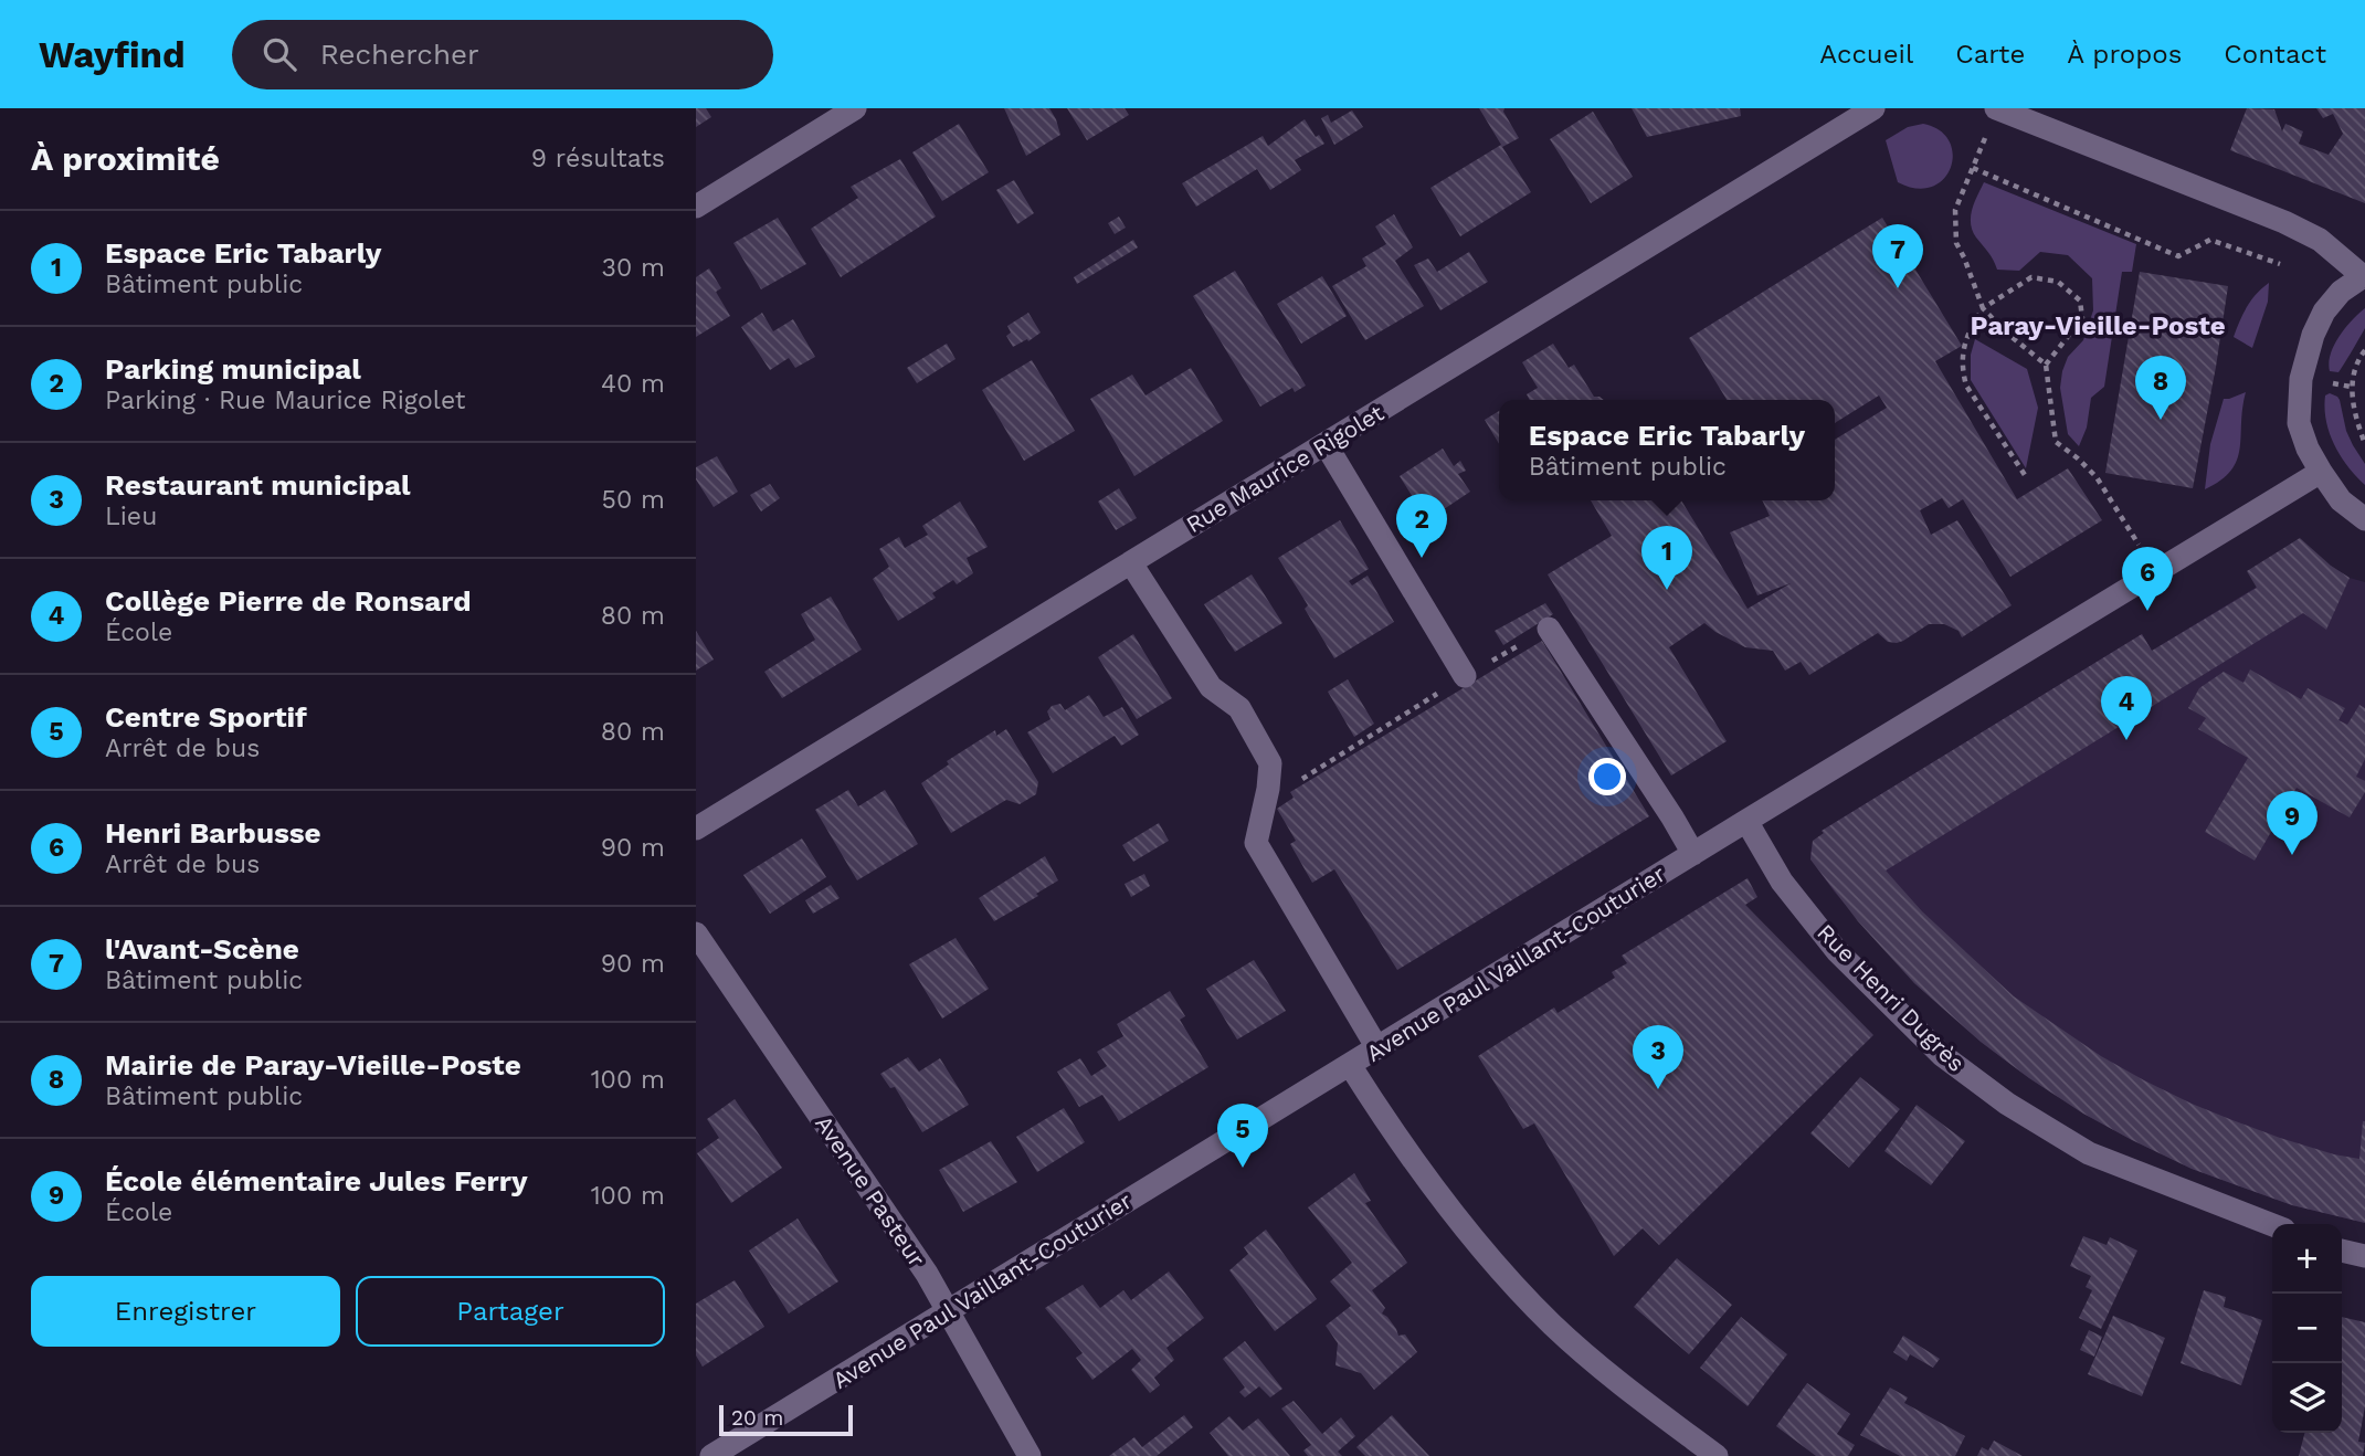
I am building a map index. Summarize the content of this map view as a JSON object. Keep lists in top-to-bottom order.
{
  "streets": {
    "street": [
      "Rue Maurice Rigolet",
      "Avenue Paul Vaillant-Couturier",
      "Rue Henri Dugrès",
      "Avenue Pasteur"
    ]
  },
  "crossings": [
    ["Avenue Paul Vaillant-Couturier", "Rue Henri Dugrès"],
    ["Avenue Paul Vaillant-Couturier", "Avenue Pasteur"]
  ],
  "districts": ["Paray-Vieille-Poste"],
  "scale_bar": "20 m",
  "page": {
    "header": "Wayfind",
    "search": "Rechercher",
    "nav": [
      "Accueil",
      "Carte",
      "À propos",
      "Contact"
    ],
    "heading": ["À proximité", "9 résultats"],
    "list": [
      {
        "mark": "1",
        "name": "Espace Eric Tabarly",
        "note": "Bâtiment public",
        "value": "30 m"
      },
      {
        "mark": "2",
        "name": "Parking municipal",
        "note": "Parking · Rue Maurice Rigolet",
        "value": "40 m"
      },
      {
        "mark": "3",
        "name": "Restaurant municipal",
        "note": "Lieu",
        "value": "50 m"
      },
      {
        "mark": "4",
        "name": "Collège Pierre de Ronsard",
        "note": "École",
        "value": "80 m"
      },
      {
        "mark": "5",
        "name": "Centre Sportif",
        "note": "Arrêt de bus",
        "value": "80 m"
      },
      {
        "mark": "6",
        "name": "Henri Barbusse",
        "note": "Arrêt de bus",
        "value": "90 m"
      },
      {
        "mark": "7",
        "name": "l'Avant-Scène",
        "note": "Bâtiment public",
        "value": "90 m"
      },
      {
        "mark": "8",
        "name": "Mairie de Paray-Vieille-Poste",
        "note": "Bâtiment public",
        "value": "100 m"
      },
      {
        "mark": "9",
        "name": "École élémentaire Jules Ferry",
        "note": "École",
        "value": "100 m"
      }
    ],
    "pins": [
      "7",
      "8",
      "2",
      "1",
      "6",
      "4",
      "9",
      "3",
      "5"
    ],
    "popup": ["Espace Eric Tabarly", "Bâtiment public"],
    "map_buttons": ["+", "−"],
    "buttons": ["Enregistrer", "Partager"],
    "scale": "20 m"
  }
}
